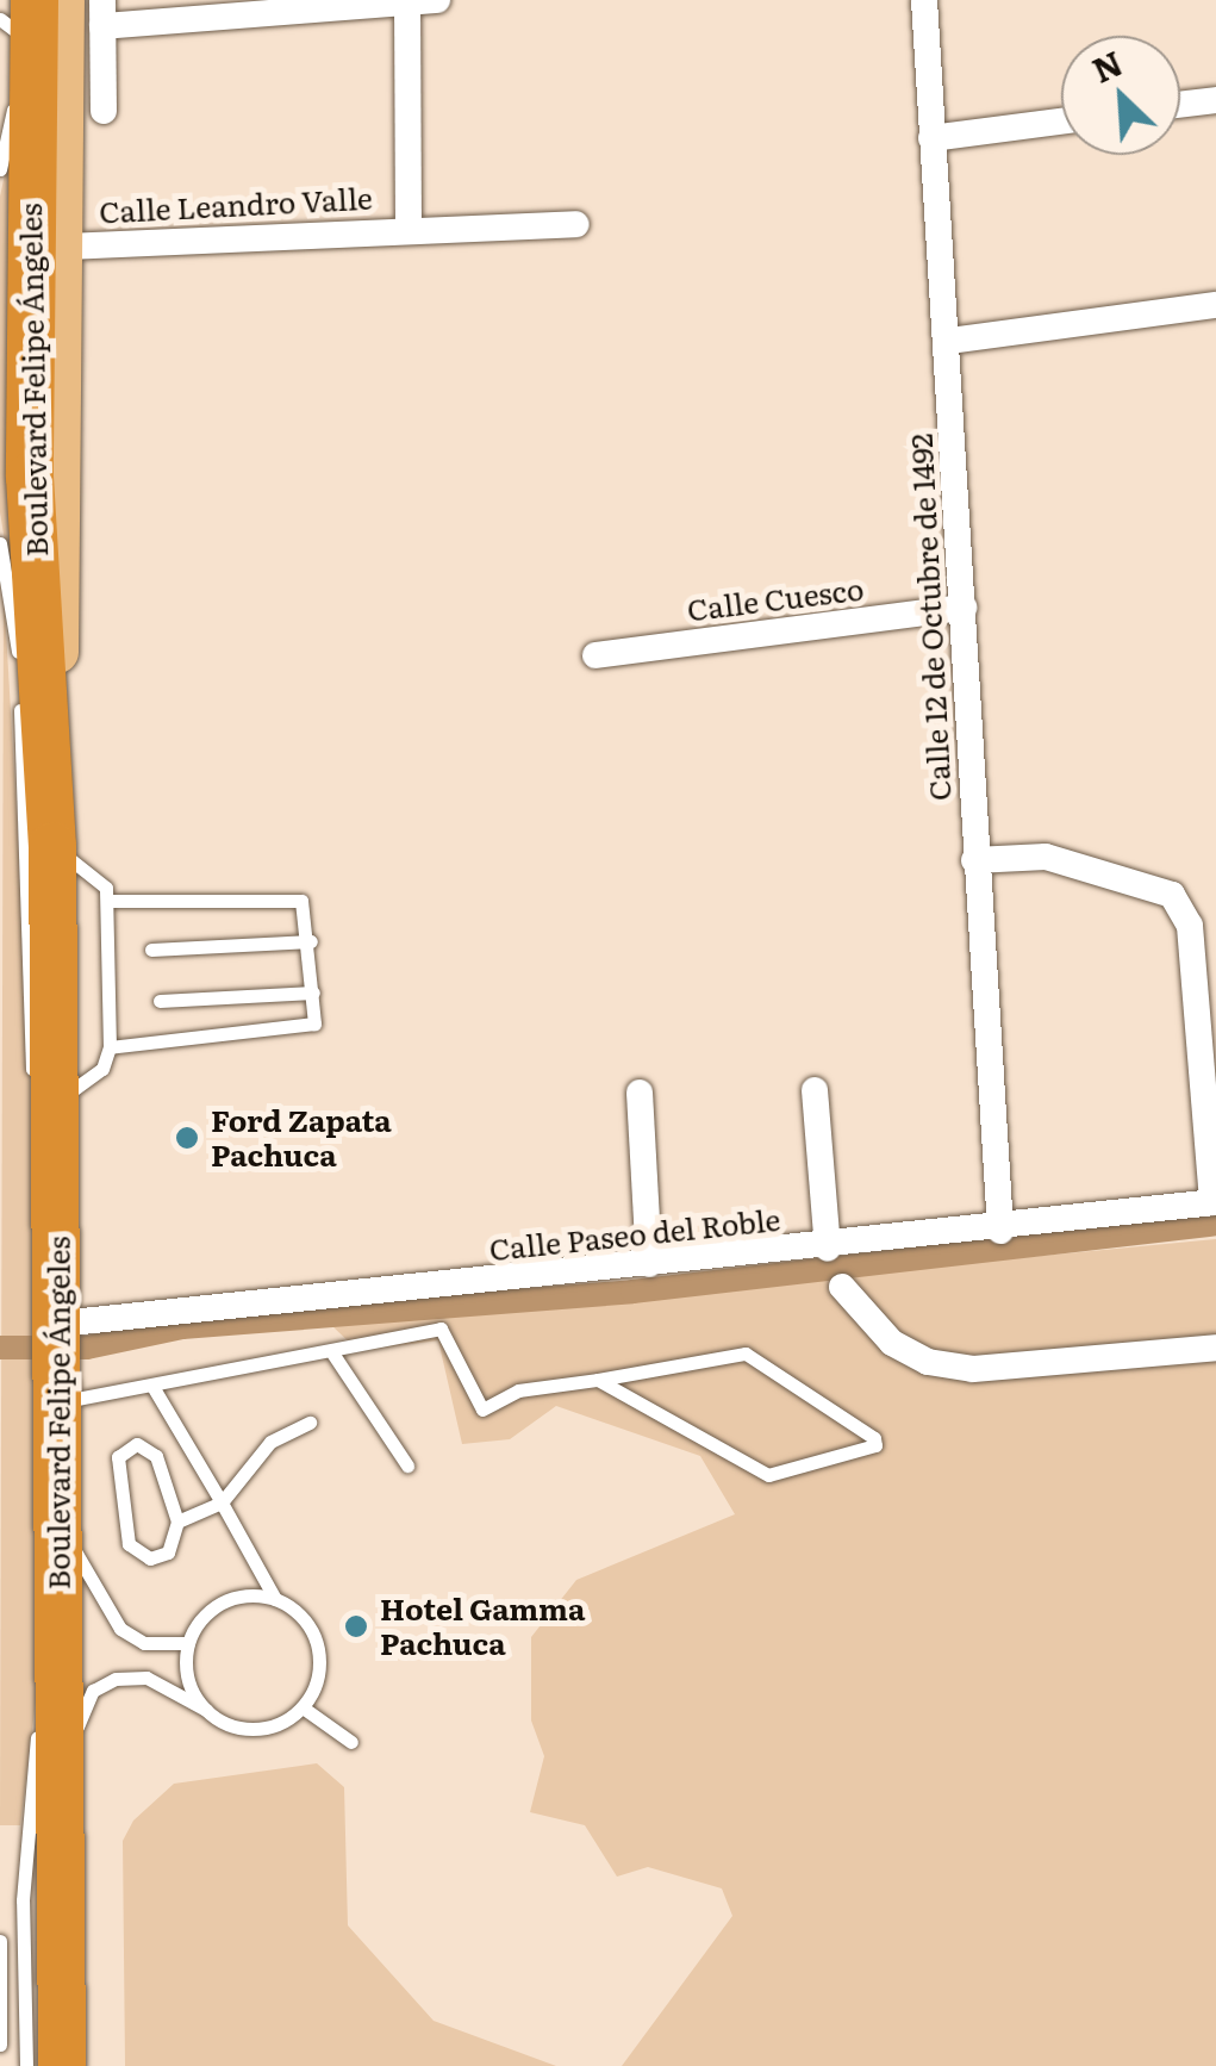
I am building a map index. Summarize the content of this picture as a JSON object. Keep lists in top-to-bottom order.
{
  "streets": {
    "highway": ["Boulevard Felipe Ángeles"],
    "street": [
      "Calle Leandro Valle",
      "Calle Cuesco",
      "Calle 12 de Octubre de 1492",
      "Calle Paseo del Roble"
    ]
  },
  "crossings": [
    ["Calle Leandro Valle", "Boulevard Felipe Ángeles"],
    ["Boulevard Felipe Ángeles", "Calle Paseo del Roble"],
    ["Calle Cuesco", "Calle 12 de Octubre de 1492"],
    ["Calle 12 de Octubre de 1492", "Calle Paseo del Roble"]
  ],
  "places": ["Ford Zapata Pachuca", "Hotel Gamma Pachuca"],
  "north": "top left"
}
